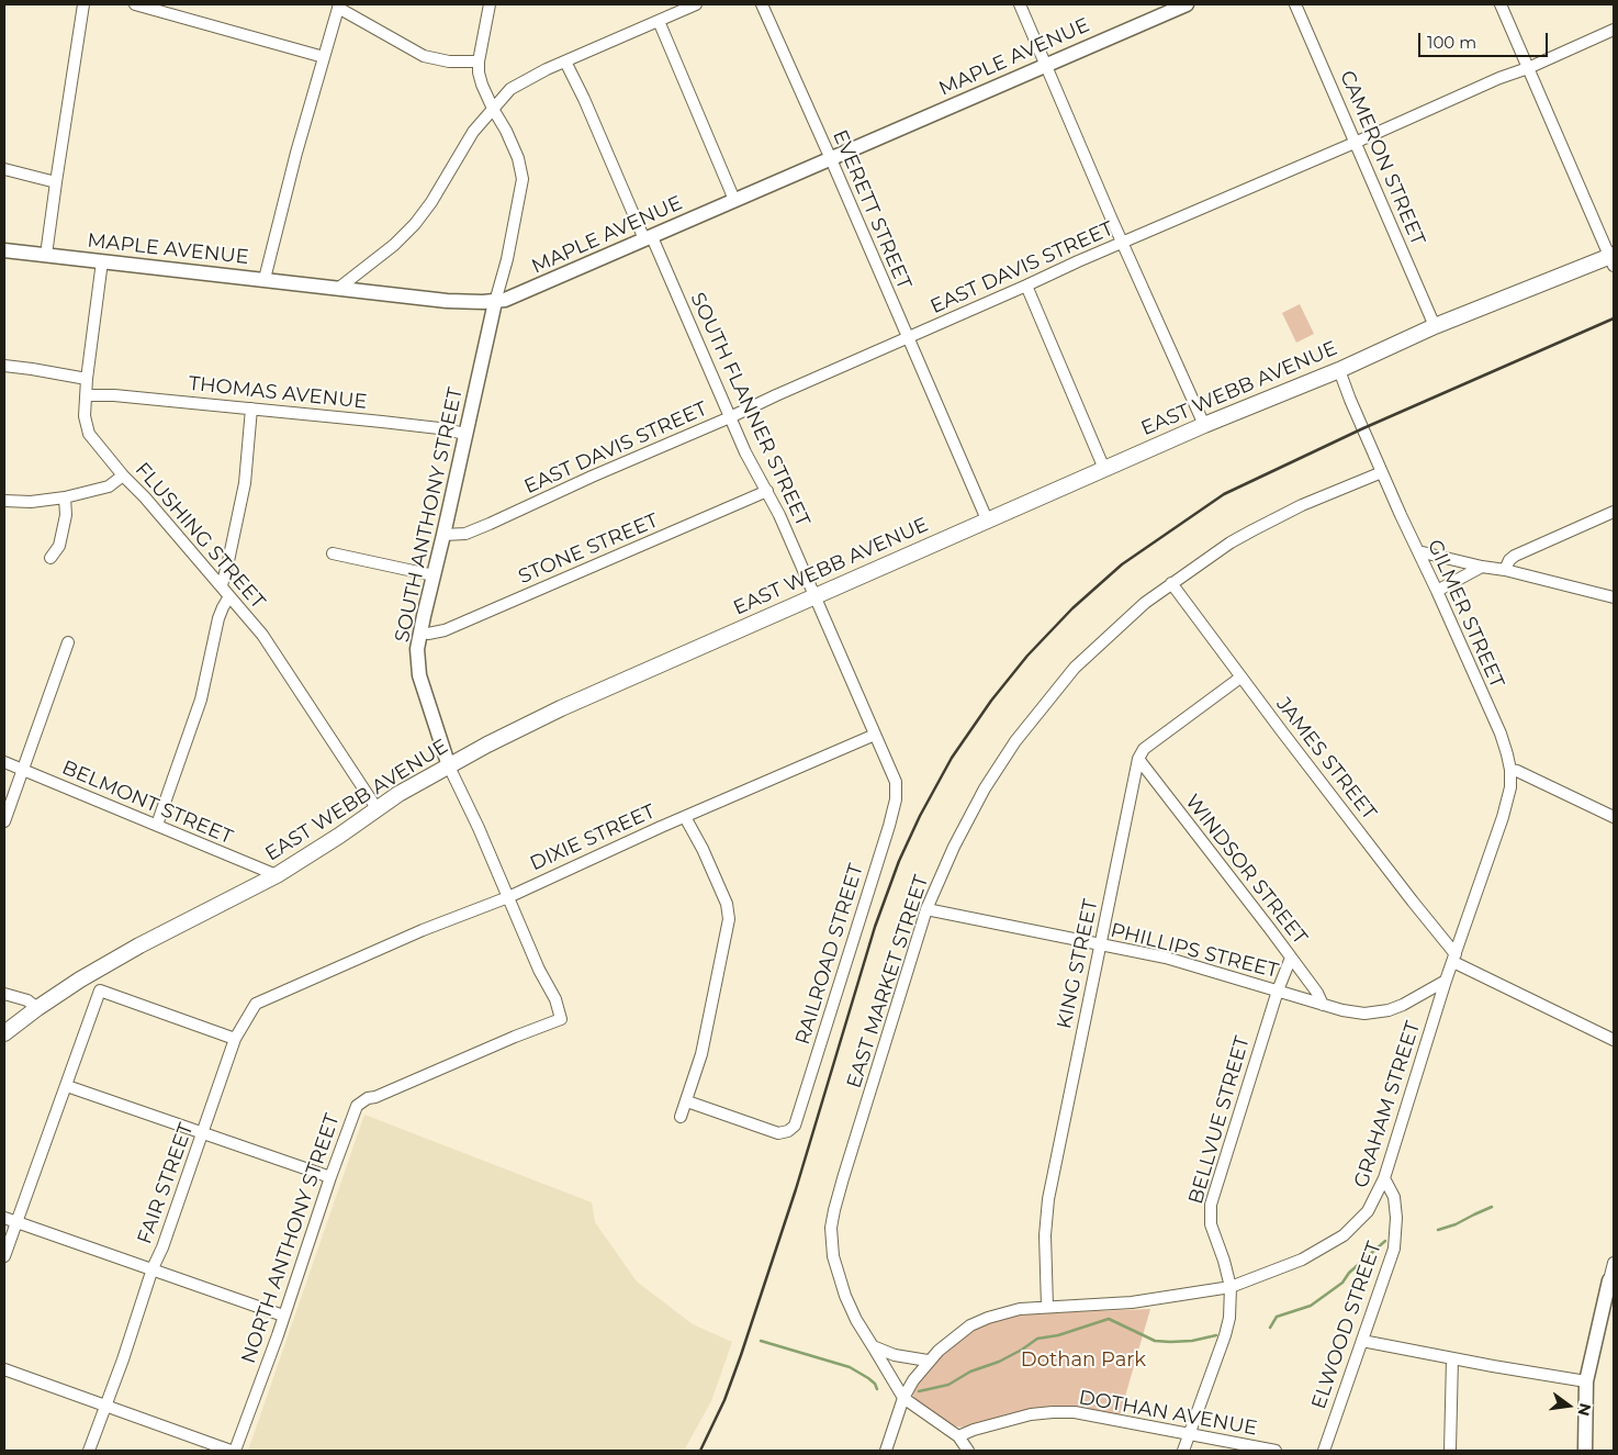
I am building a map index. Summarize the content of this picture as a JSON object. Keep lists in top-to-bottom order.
{
  "streets": {
    "highway": ["EAST WEBB AVENUE"],
    "main road": ["MAPLE AVENUE", "SOUTH ANTHONY STREET"],
    "street": [
      "CAMERON STREET",
      "EVERETT STREET",
      "EAST DAVIS STREET",
      "THOMAS AVENUE",
      "SOUTH FLANNER STREET",
      "FLUSHING STREET",
      "STONE STREET",
      "GILMER STREET",
      "JAMES STREET",
      "BELMONT STREET",
      "DIXIE STREET",
      "WINDSOR STREET",
      "PHILLIPS STREET",
      "RAILROAD STREET",
      "KING STREET",
      "EAST MARKET STREET",
      "GRAHAM STREET",
      "BELLVUE STREET",
      "FAIR STREET",
      "NORTH ANTHONY STREET",
      "ELWOOD STREET",
      "DOTHAN AVENUE"
    ]
  },
  "crossings": [
    ["MAPLE AVENUE", "EVERETT STREET"],
    ["MAPLE AVENUE", "SOUTH FLANNER STREET"],
    ["MAPLE AVENUE", "SOUTH ANTHONY STREET"],
    ["MAPLE AVENUE", "FLUSHING STREET"],
    ["CAMERON STREET", "EAST DAVIS STREET"],
    ["CAMERON STREET", "EAST WEBB AVENUE"],
    ["EVERETT STREET", "EAST DAVIS STREET"],
    ["EVERETT STREET", "EAST WEBB AVENUE"],
    ["EAST DAVIS STREET", "SOUTH FLANNER STREET"],
    ["EAST DAVIS STREET", "SOUTH ANTHONY STREET"],
    ["EAST WEBB AVENUE", "SOUTH FLANNER STREET"],
    ["EAST WEBB AVENUE", "SOUTH ANTHONY STREET"],
    ["EAST WEBB AVENUE", "FLUSHING STREET"],
    ["EAST WEBB AVENUE", "GILMER STREET"],
    ["EAST WEBB AVENUE", "BELMONT STREET"],
    ["EAST WEBB AVENUE", "NORTH ANTHONY STREET"],
    ["THOMAS AVENUE", "SOUTH ANTHONY STREET"],
    ["THOMAS AVENUE", "FLUSHING STREET"],
    ["SOUTH FLANNER STREET", "STONE STREET"],
    ["SOUTH FLANNER STREET", "DIXIE STREET"],
    ["SOUTH FLANNER STREET", "RAILROAD STREET"],
    ["SOUTH ANTHONY STREET", "STONE STREET"],
    ["SOUTH ANTHONY STREET", "NORTH ANTHONY STREET"],
    ["GILMER STREET", "EAST MARKET STREET"],
    ["GILMER STREET", "GRAHAM STREET"],
    ["JAMES STREET", "EAST MARKET STREET"],
    ["JAMES STREET", "GRAHAM STREET"],
    ["DIXIE STREET", "FAIR STREET"],
    ["DIXIE STREET", "NORTH ANTHONY STREET"],
    ["WINDSOR STREET", "PHILLIPS STREET"],
    ["WINDSOR STREET", "KING STREET"],
    ["WINDSOR STREET", "BELLVUE STREET"],
    ["PHILLIPS STREET", "KING STREET"],
    ["PHILLIPS STREET", "EAST MARKET STREET"],
    ["PHILLIPS STREET", "GRAHAM STREET"],
    ["PHILLIPS STREET", "BELLVUE STREET"],
    ["KING STREET", "GRAHAM STREET"],
    ["EAST MARKET STREET", "GRAHAM STREET"],
    ["GRAHAM STREET", "BELLVUE STREET"],
    ["GRAHAM STREET", "ELWOOD STREET"],
    ["BELLVUE STREET", "DOTHAN AVENUE"]
  ],
  "parks": ["Dothan Park"],
  "scale_bar": "100 m",
  "north": "right"
}
